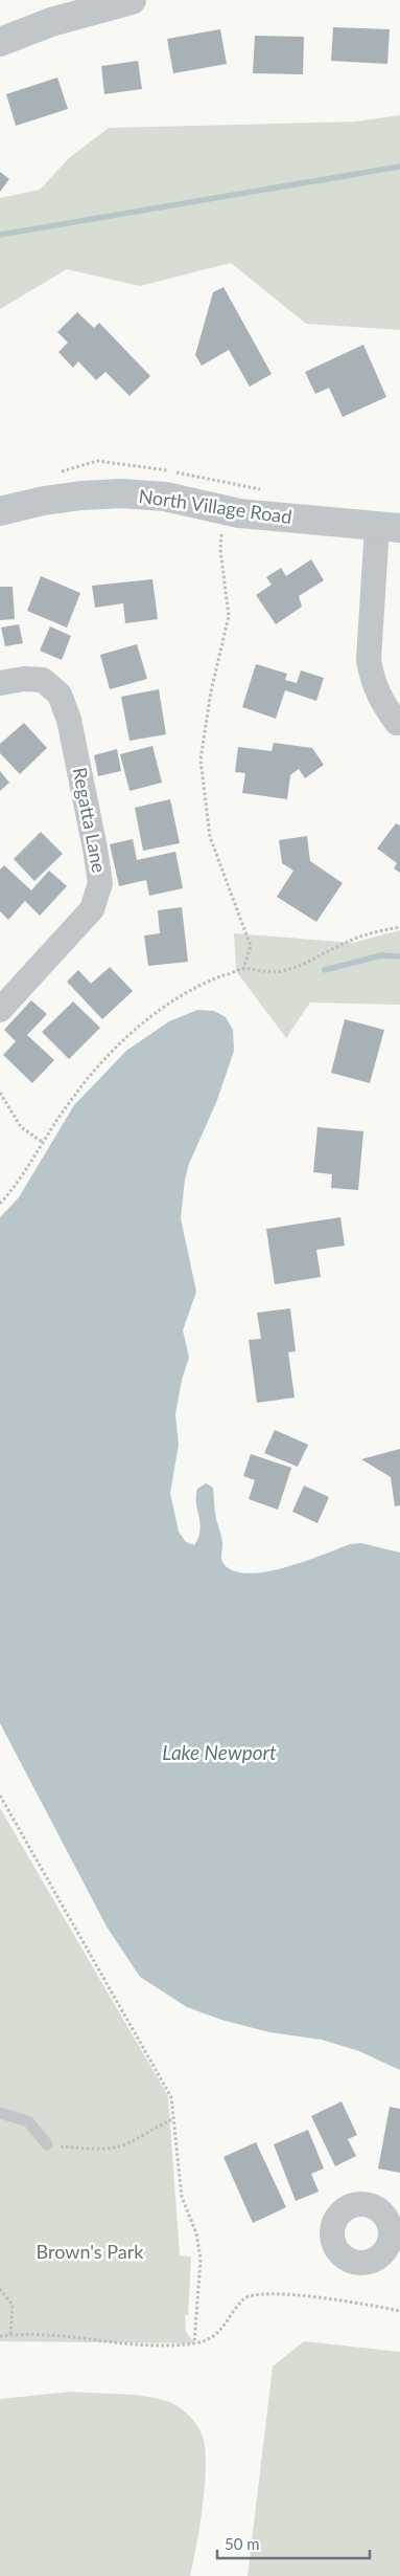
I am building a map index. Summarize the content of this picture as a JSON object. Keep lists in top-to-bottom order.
{
  "streets": {
    "street": ["North Village Road", "Regatta Lane"]
  },
  "water": ["Lake Newport"],
  "parks": ["Brown's Park"],
  "scale_bar": "50 m"
}
